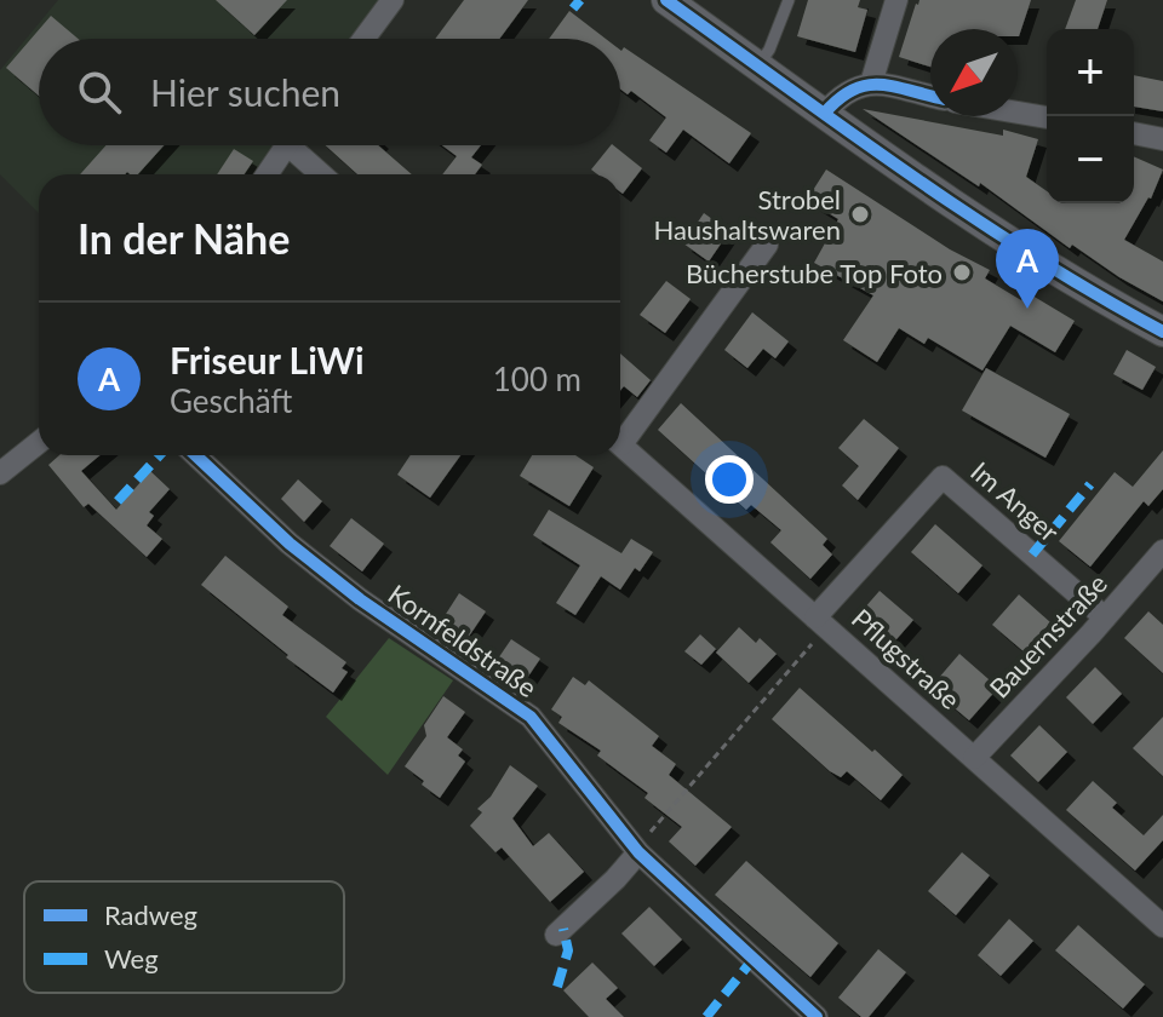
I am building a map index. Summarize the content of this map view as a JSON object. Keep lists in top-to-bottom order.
{
  "streets": {
    "street": [
      "Im Anger",
      "Bauernstraße",
      "Kornfeldstraße",
      "Pflugstraße"
    ]
  },
  "crossings": [
    ["Im Anger", "Bauernstraße"],
    ["Im Anger", "Pflugstraße"],
    ["Bauernstraße", "Pflugstraße"]
  ],
  "places": ["Strobel Haushaltswaren", "Bücherstube Top Foto"],
  "legend": ["Radweg", "Weg"],
  "north": "bottom left",
  "page": {
    "map_buttons": ["+", "−"],
    "search": "Hier suchen",
    "heading": "In der Nähe",
    "pins": "A",
    "list": [
      {
        "mark": "A",
        "name": "Friseur LiWi",
        "note": "Geschäft",
        "value": "100 m"
      }
    ]
  }
}
